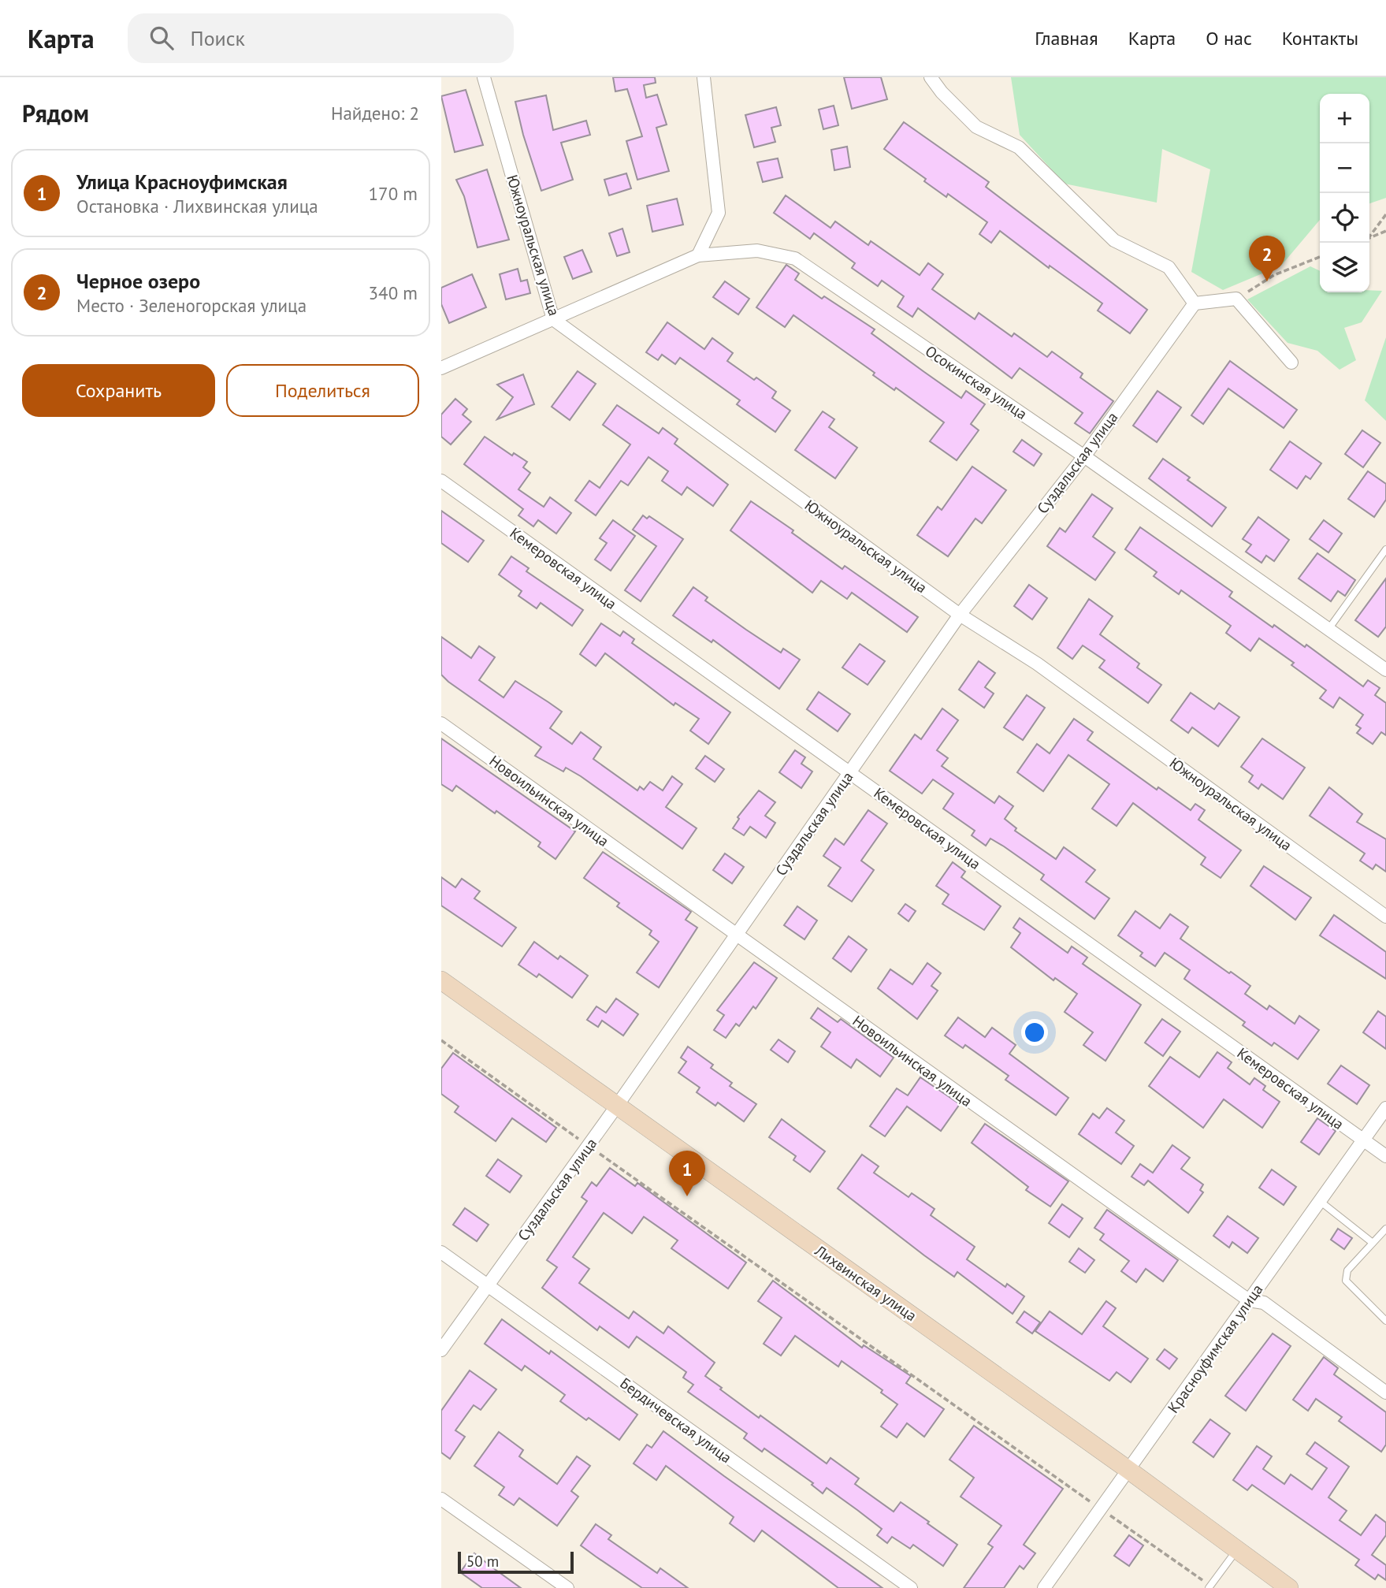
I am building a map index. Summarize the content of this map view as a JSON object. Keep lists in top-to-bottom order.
{
  "streets": {
    "main road": ["Лихвинская улица"],
    "street": [
      "Южноуральская улица",
      "Осокинская улица",
      "Суздальская улица",
      "Кемеровская улица",
      "Новоильинская улица",
      "Красноуфимская улица",
      "Бердичевская улица"
    ]
  },
  "crossings": [
    ["Южноуральская улица", "Осокинская улица"],
    ["Южноуральская улица", "Суздальская улица"],
    ["Осокинская улица", "Суздальская улица"],
    ["Суздальская улица", "Кемеровская улица"],
    ["Суздальская улица", "Новоильинская улица"],
    ["Суздальская улица", "Лихвинская улица"],
    ["Суздальская улица", "Бердичевская улица"],
    ["Кемеровская улица", "Красноуфимская улица"],
    ["Новоильинская улица", "Красноуфимская улица"],
    ["Лихвинская улица", "Красноуфимская улица"]
  ],
  "scale_bar": "50 m",
  "page": {
    "header": "Карта",
    "search": "Поиск",
    "nav": [
      "Главная",
      "Карта",
      "О нас",
      "Контакты"
    ],
    "heading": ["Рядом", "Найдено: 2"],
    "map_buttons": ["+", "−"],
    "list": [
      {
        "mark": "1",
        "name": "Улица Красноуфимская",
        "note": "Остановка · Лихвинская улица",
        "value": "170 m"
      },
      {
        "mark": "2",
        "name": "Черное озеро",
        "note": "Место · Зеленогорская улица",
        "value": "340 m"
      }
    ],
    "pins": ["2", "1"],
    "buttons": ["Сохранить", "Поделиться"],
    "scale": "50 m"
  }
}
